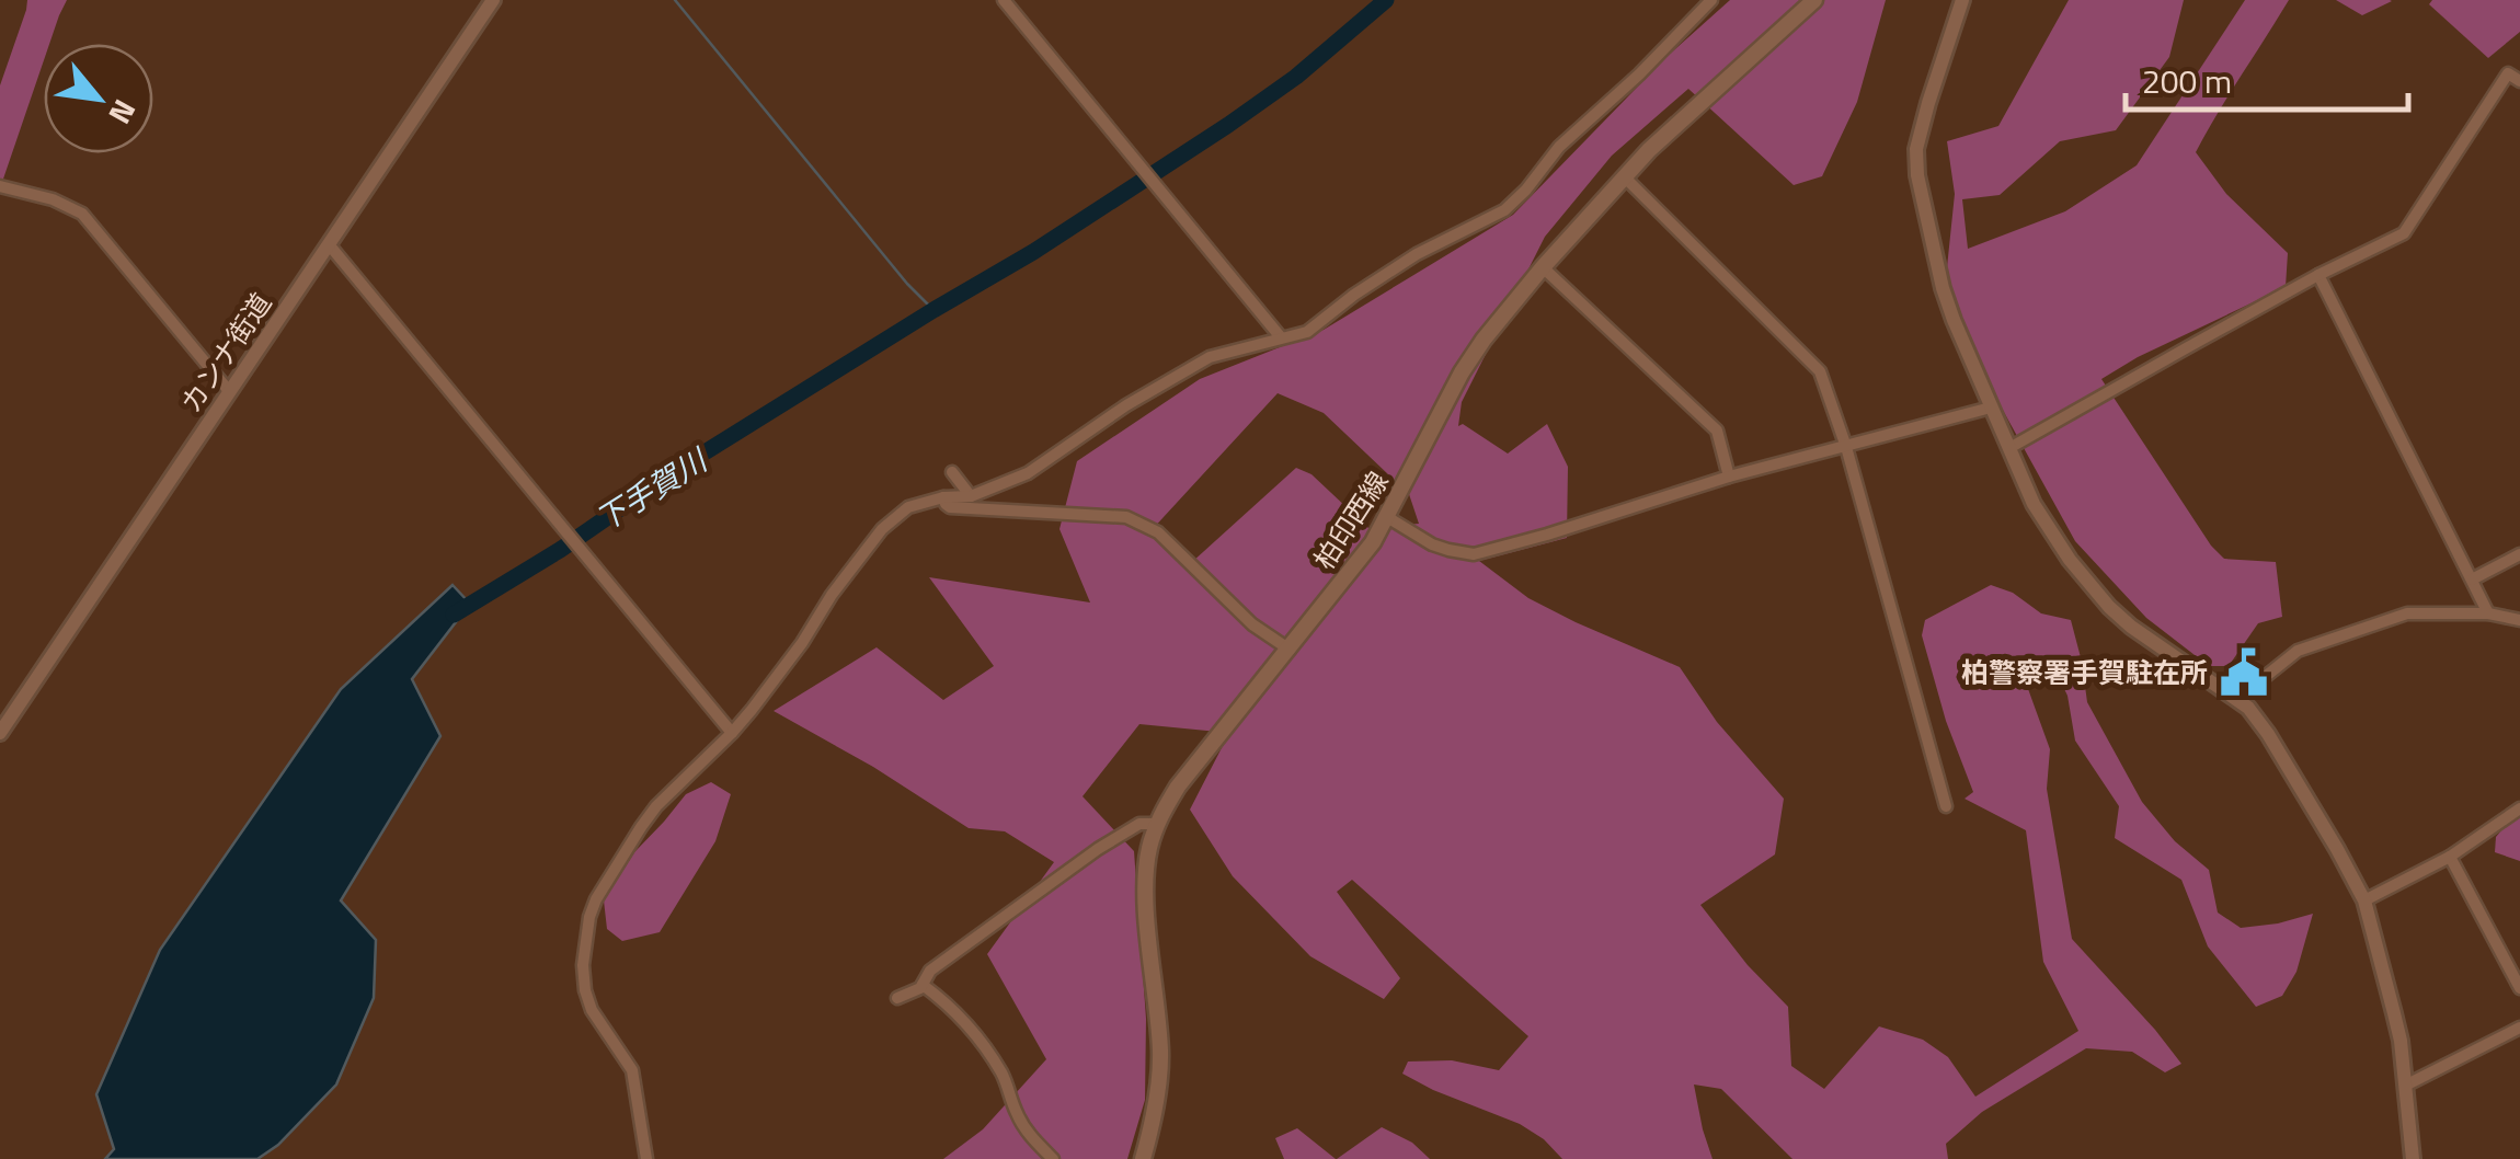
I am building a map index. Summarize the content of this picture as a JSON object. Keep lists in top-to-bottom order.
{
  "streets": {
    "main road": ["柏印西線"],
    "street": ["カンナ街道"]
  },
  "water": ["下手賀川"],
  "places": {
    "public building": ["柏警察署手賀駐在所"]
  },
  "scale_bar": "200 m",
  "north": "bottom right"
}
